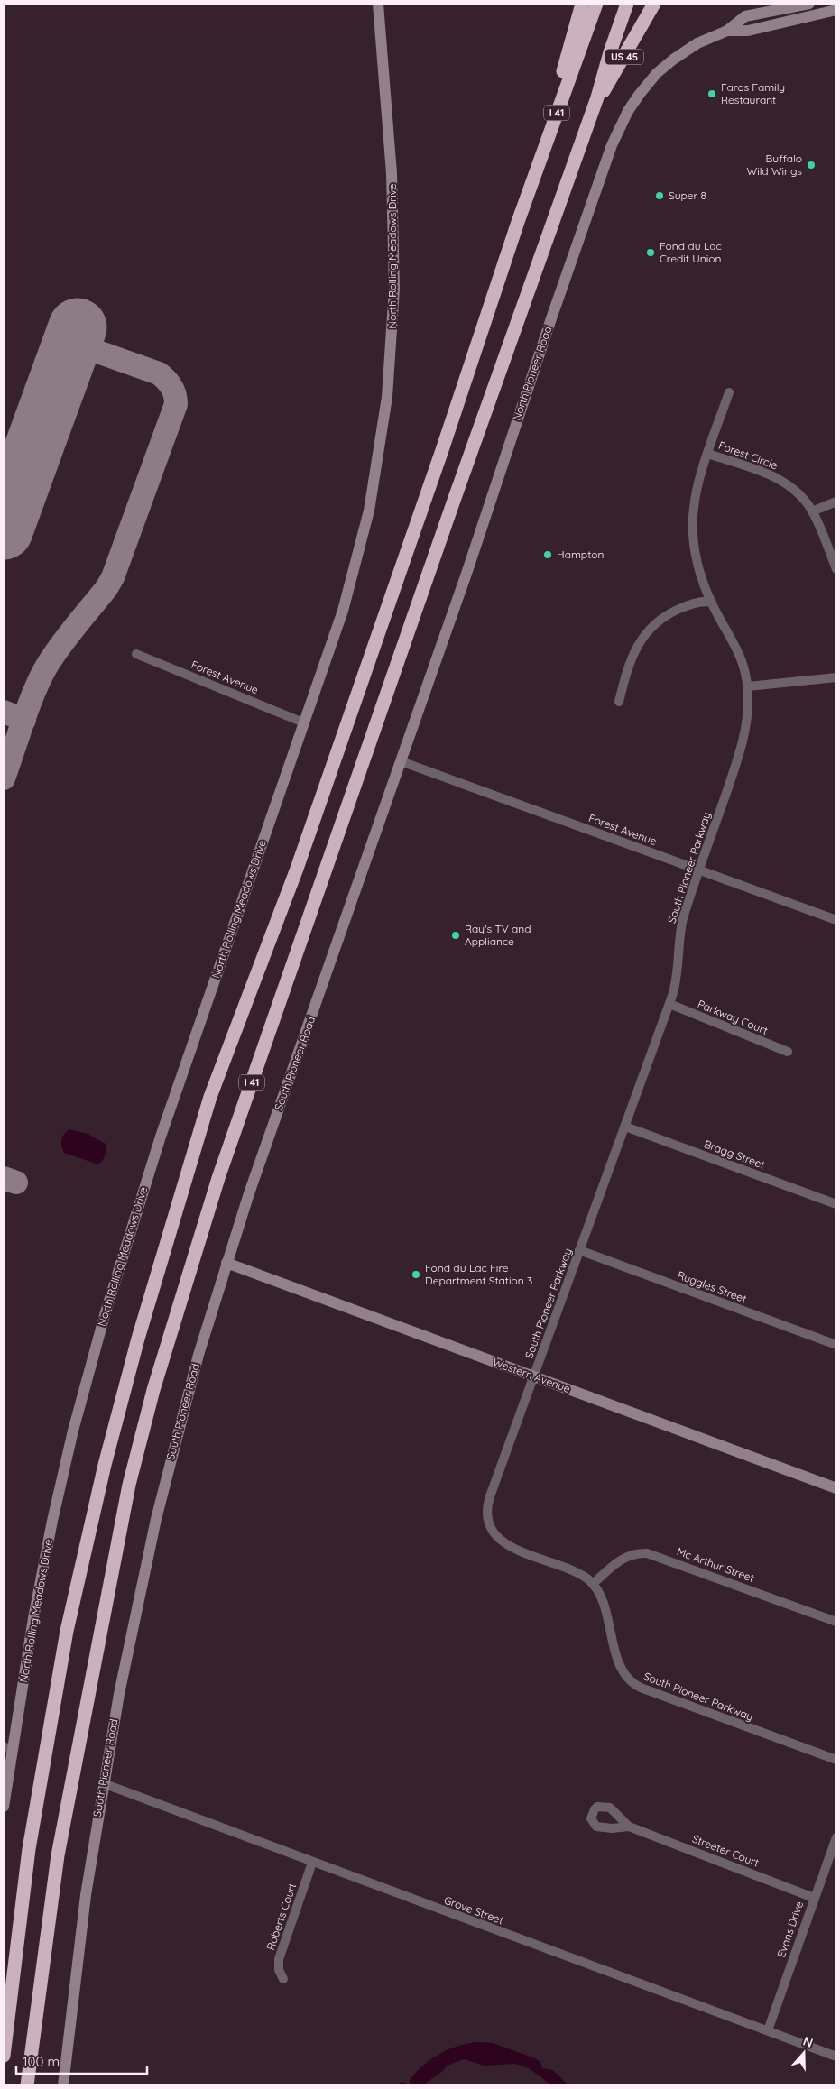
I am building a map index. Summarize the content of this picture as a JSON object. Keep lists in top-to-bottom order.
{
  "streets": {
    "highway": ["US 45", "I 41"],
    "main road": [
      "North Rolling Meadows Drive",
      "North Pioneer Road",
      "South Pioneer Road",
      "Western Avenue"
    ],
    "street": [
      "Forest Circle",
      "Forest Avenue",
      "South Pioneer Parkway",
      "Parkway Court",
      "Bragg Street",
      "Ruggles Street",
      "Mc Arthur Street",
      "Streeter Court",
      "Grove Street",
      "Roberts Court",
      "Evans Drive"
    ]
  },
  "crossings": [
    ["US 45", "I 41"],
    ["North Rolling Meadows Drive", "Forest Avenue"],
    ["North Pioneer Road", "Forest Avenue"],
    ["North Pioneer Road", "South Pioneer Road"],
    ["Forest Circle", "South Pioneer Parkway"],
    ["Forest Avenue", "South Pioneer Parkway"],
    ["Forest Avenue", "South Pioneer Road"],
    ["South Pioneer Parkway", "Parkway Court"],
    ["South Pioneer Parkway", "Bragg Street"],
    ["South Pioneer Parkway", "Ruggles Street"],
    ["South Pioneer Parkway", "Western Avenue"],
    ["South Pioneer Parkway", "Mc Arthur Street"],
    ["South Pioneer Road", "Western Avenue"],
    ["South Pioneer Road", "Grove Street"],
    ["Streeter Court", "Evans Drive"],
    ["Grove Street", "Roberts Court"],
    ["Grove Street", "Evans Drive"]
  ],
  "places": [
    "Faros Family Restaurant",
    "Buffalo Wild Wings",
    "Super 8",
    "Fond du Lac Credit Union",
    "Hampton",
    "Ray's TV and Appliance",
    "Fond du Lac Fire Department Station 3"
  ],
  "scale_bar": "100 m",
  "north": "top"
}
